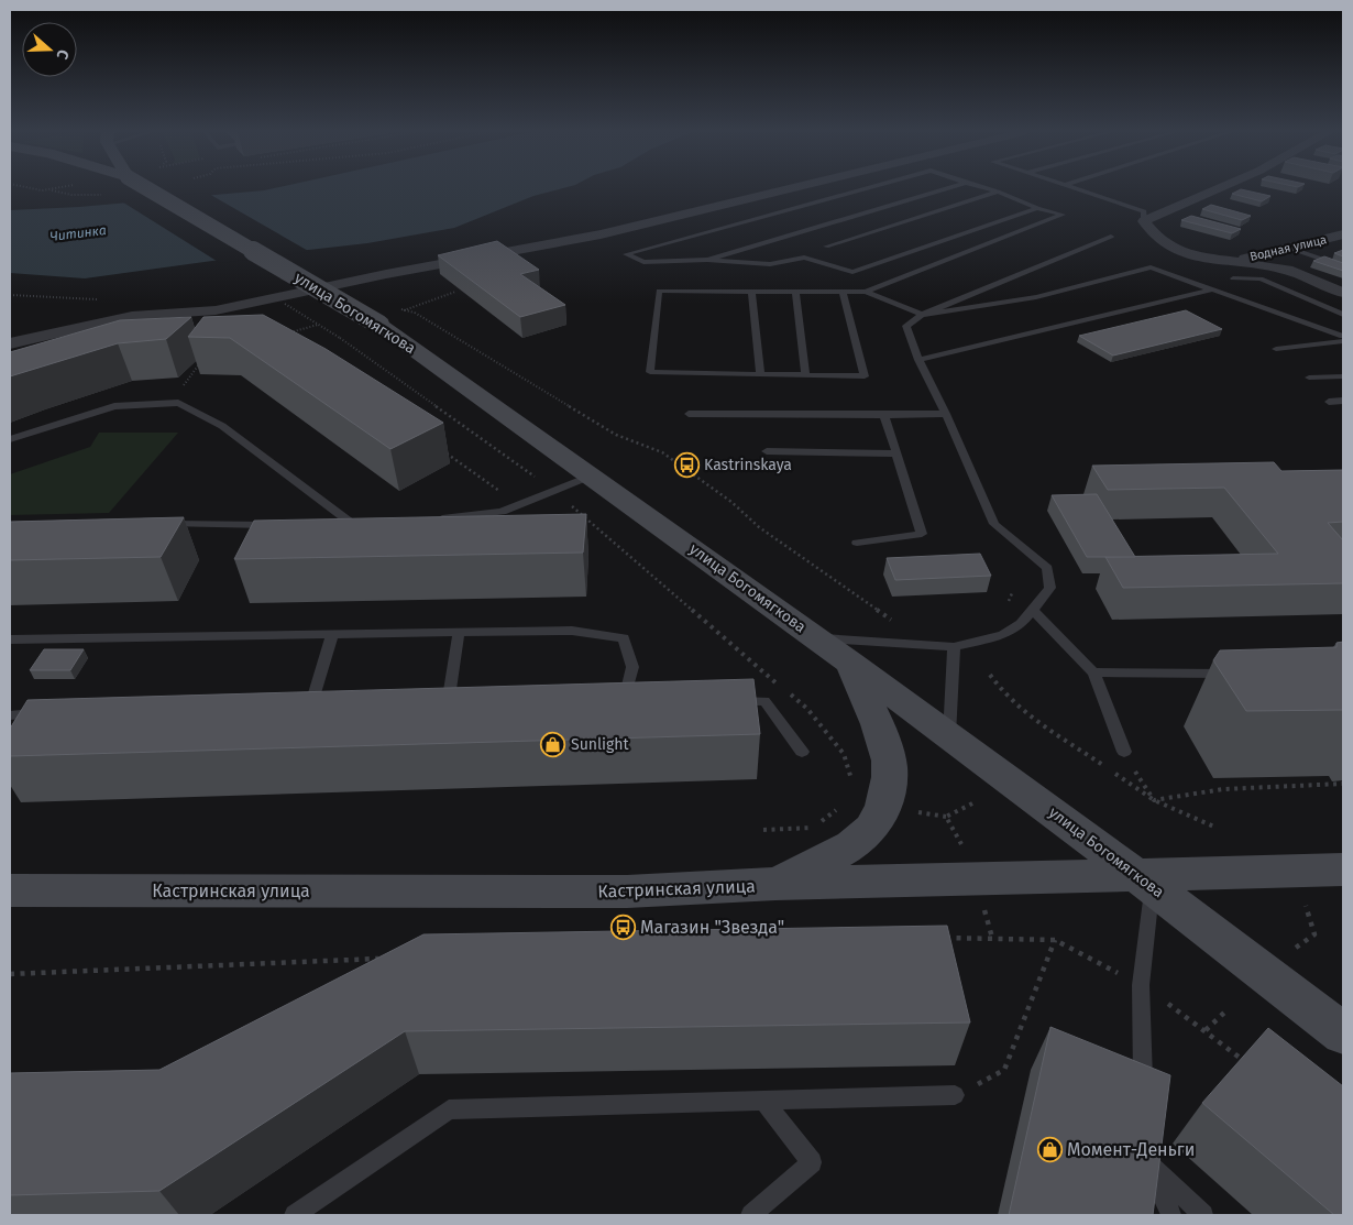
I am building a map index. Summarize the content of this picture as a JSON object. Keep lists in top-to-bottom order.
{
  "streets": {
    "main road": ["улица Богомягкова", "Кастринская улица"],
    "street": ["Водная улица"]
  },
  "crossings": [
    ["улица Богомягкова", "Кастринская улица"]
  ],
  "water": ["Читинка"],
  "places": {
    "bus stop": ["Kastrinskaya", "Магазин \"Звезда\""],
    "shop": ["Sunlight", "Момент-Деньги"]
  },
  "north": "right"
}
